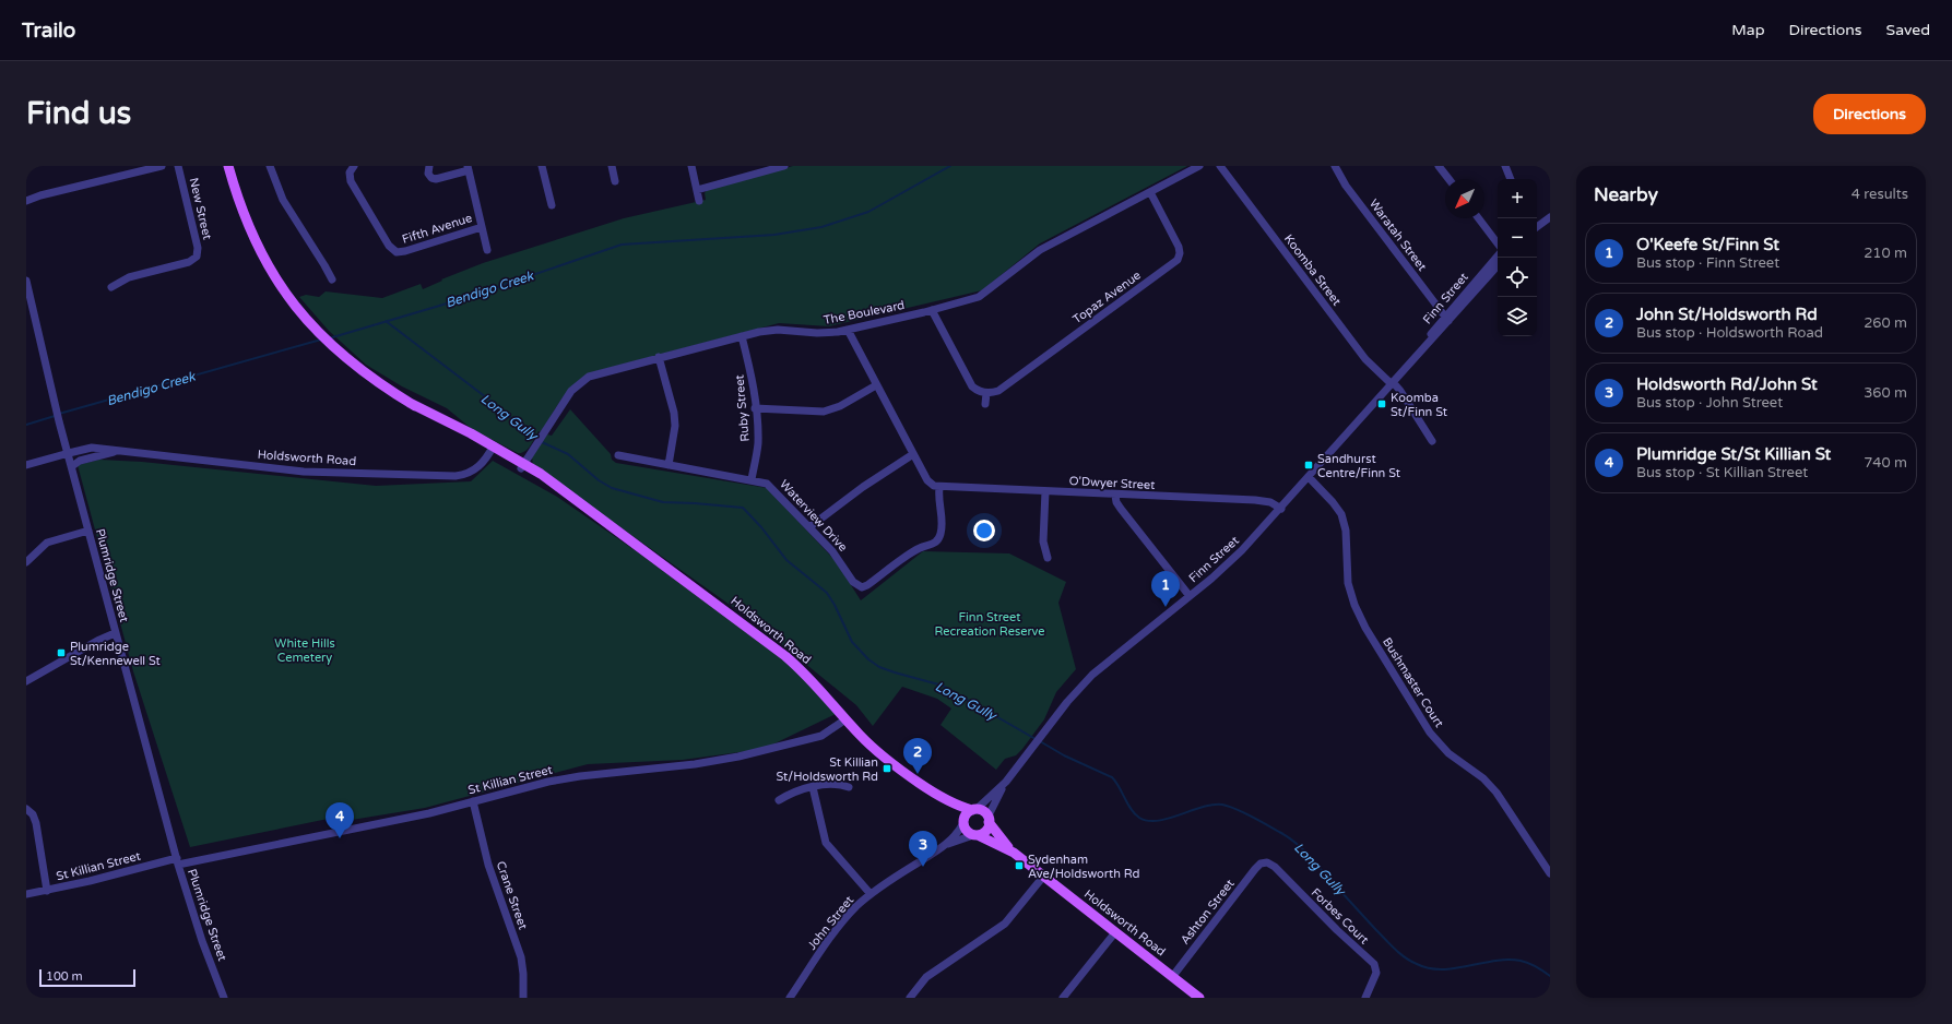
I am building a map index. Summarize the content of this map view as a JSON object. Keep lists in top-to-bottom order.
{
  "streets": {
    "main road": ["Holdsworth Road"],
    "street": [
      "New Street",
      "Fifth Avenue",
      "Waratah Street",
      "Koomba Street",
      "Topaz Avenue",
      "Finn Street",
      "The Boulevard",
      "Ruby Street",
      "O'Dwyer Street",
      "Waterview Drive",
      "Plumridge Street",
      "Bushmaster Court",
      "St Killian Street",
      "Crane Street",
      "Ashton Street",
      "Forbes Court",
      "John Street"
    ]
  },
  "crossings": [
    ["Waratah Street", "Finn Street"],
    ["Koomba Street", "Finn Street"],
    ["Topaz Avenue", "The Boulevard"],
    ["Finn Street", "Holdsworth Road"],
    ["Finn Street", "O'Dwyer Street"],
    ["Finn Street", "Bushmaster Court"],
    ["Finn Street", "John Street"],
    ["The Boulevard", "Ruby Street"],
    ["The Boulevard", "Holdsworth Road"],
    ["Ruby Street", "Waterview Drive"],
    ["Holdsworth Road", "Plumridge Street"],
    ["Holdsworth Road", "St Killian Street"],
    ["Holdsworth Road", "Ashton Street"],
    ["Holdsworth Road", "John Street"],
    ["O'Dwyer Street", "Waterview Drive"],
    ["Plumridge Street", "St Killian Street"],
    ["St Killian Street", "Crane Street"],
    ["Ashton Street", "Forbes Court"]
  ],
  "water": ["Bendigo Creek", "Long Gully"],
  "parks": ["Finn Street Recreation Reserve", "White Hills Cemetery"],
  "places": {
    "transit": [
      "Koomba St/Finn St",
      "Sandhurst Centre/Finn St",
      "Plumridge St/Kennewell St",
      "St Killian St/Holdsworth Rd",
      "Sydenham Ave/Holdsworth Rd"
    ]
  },
  "scale_bar": "100 m",
  "north": "bottom left",
  "page": {
    "header": "Trailo",
    "nav": ["Map", "Directions", "Saved"],
    "buttons": "Directions",
    "title": "Find us",
    "heading": ["Nearby", "4 results"],
    "map_buttons": ["+", "−"],
    "list": [
      {
        "mark": "1",
        "name": "O'Keefe St/Finn St",
        "note": "Bus stop · Finn Street",
        "value": "210 m"
      },
      {
        "mark": "2",
        "name": "John St/Holdsworth Rd",
        "note": "Bus stop · Holdsworth Road",
        "value": "260 m"
      },
      {
        "mark": "3",
        "name": "Holdsworth Rd/John St",
        "note": "Bus stop · John Street",
        "value": "360 m"
      },
      {
        "mark": "4",
        "name": "Plumridge St/St Killian St",
        "note": "Bus stop · St Killian Street",
        "value": "740 m"
      }
    ],
    "pins": [
      "1",
      "2",
      "4",
      "3"
    ],
    "scale": "100 m"
  }
}
